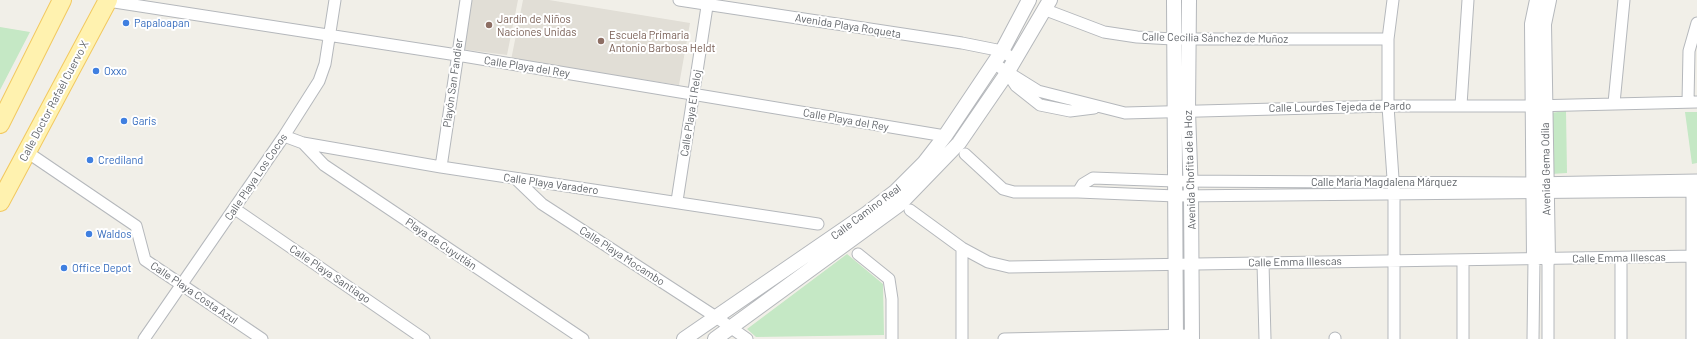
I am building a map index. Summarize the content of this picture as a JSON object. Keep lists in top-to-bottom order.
{
  "streets": {
    "main road": ["Calle Doctor Rafaél Cuervo X"],
    "street": [
      "Avenida Playa Roqueta",
      "Calle Cecilia Sánchez de Muñoz",
      "Calle Playa del Rey",
      "Playón San Fandier",
      "Calle Lourdes Tejeda de Pardo",
      "Calle Playa El Reloj",
      "Avenida Gema Odila",
      "Avenida Chofita de la Hoz",
      "Calle Playa Los Cocos",
      "Calle María Magdalena Márquez",
      "Calle Playa Varadero",
      "Calle Camino Real",
      "Playa de Cuyutlán",
      "Calle Playa Mocambo",
      "Calle Emma Illescas",
      "Calle Playa Santiago",
      "Calle Playa Costa Azul"
    ]
  },
  "crossings": [
    ["Avenida Playa Roqueta", "Calle Playa El Reloj"],
    ["Avenida Playa Roqueta", "Calle Camino Real"],
    ["Calle Cecilia Sánchez de Muñoz", "Avenida Chofita de la Hoz"],
    ["Calle Cecilia Sánchez de Muñoz", "Calle Camino Real"],
    ["Calle Playa del Rey", "Playón San Fandier"],
    ["Calle Playa del Rey", "Calle Doctor Rafaél Cuervo X"],
    ["Calle Playa del Rey", "Calle Playa El Reloj"],
    ["Calle Playa del Rey", "Calle Playa Los Cocos"],
    ["Calle Playa del Rey", "Calle Camino Real"],
    ["Playón San Fandier", "Calle Playa Varadero"],
    ["Calle Doctor Rafaél Cuervo X", "Calle Playa Costa Azul"],
    ["Calle Lourdes Tejeda de Pardo", "Avenida Gema Odila"],
    ["Calle Lourdes Tejeda de Pardo", "Avenida Chofita de la Hoz"],
    ["Calle Lourdes Tejeda de Pardo", "Calle Camino Real"],
    ["Calle Playa El Reloj", "Calle Playa Varadero"],
    ["Avenida Gema Odila", "Calle María Magdalena Márquez"],
    ["Avenida Gema Odila", "Calle Emma Illescas"],
    ["Avenida Chofita de la Hoz", "Calle María Magdalena Márquez"],
    ["Avenida Chofita de la Hoz", "Calle Emma Illescas"],
    ["Calle Playa Los Cocos", "Calle Playa Varadero"],
    ["Calle Playa Los Cocos", "Calle Playa Santiago"],
    ["Calle Playa Los Cocos", "Calle Playa Costa Azul"],
    ["Calle Playa Varadero", "Playa de Cuyutlán"],
    ["Calle Playa Varadero", "Calle Playa Mocambo"],
    ["Calle Camino Real", "Calle Playa Mocambo"]
  ],
  "places": [
    "Papaloapan",
    "Jardín de Niños Naciones Unidas",
    "Escuela Primaria Antonio Barbosa Heldt",
    "Oxxo",
    "Garis",
    "Crediland",
    "Waldos",
    "Office Depot"
  ]
}
